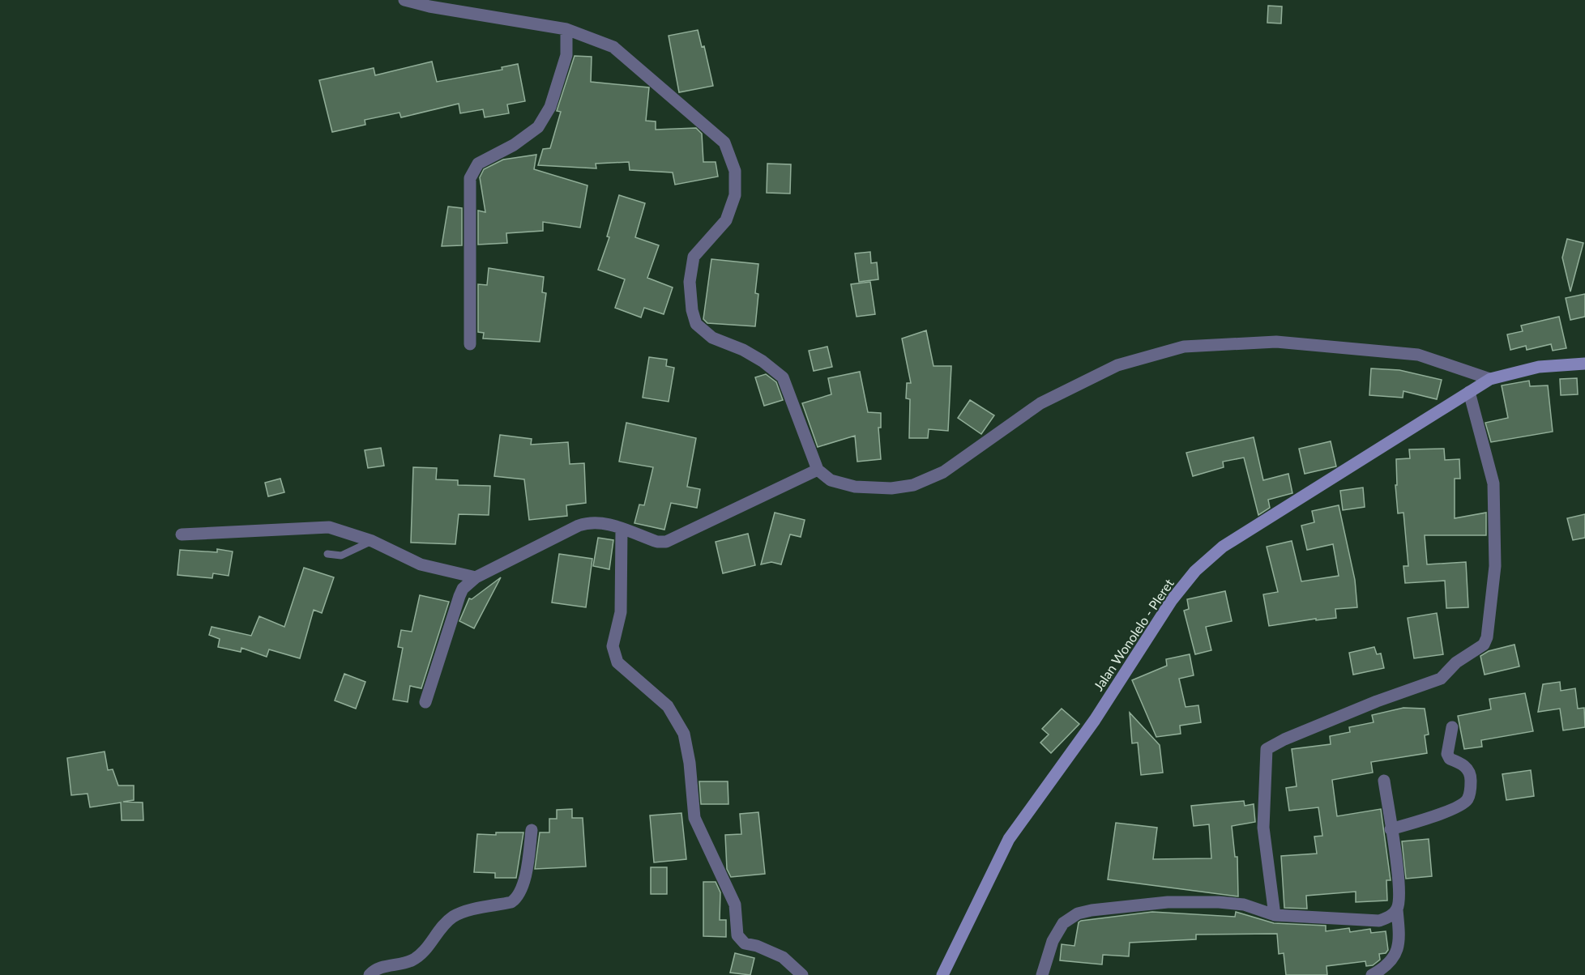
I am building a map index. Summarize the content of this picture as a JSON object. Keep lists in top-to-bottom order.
{
  "streets": {
    "main road": ["Jalan Wonolelo - Pleret"]
  }
}
